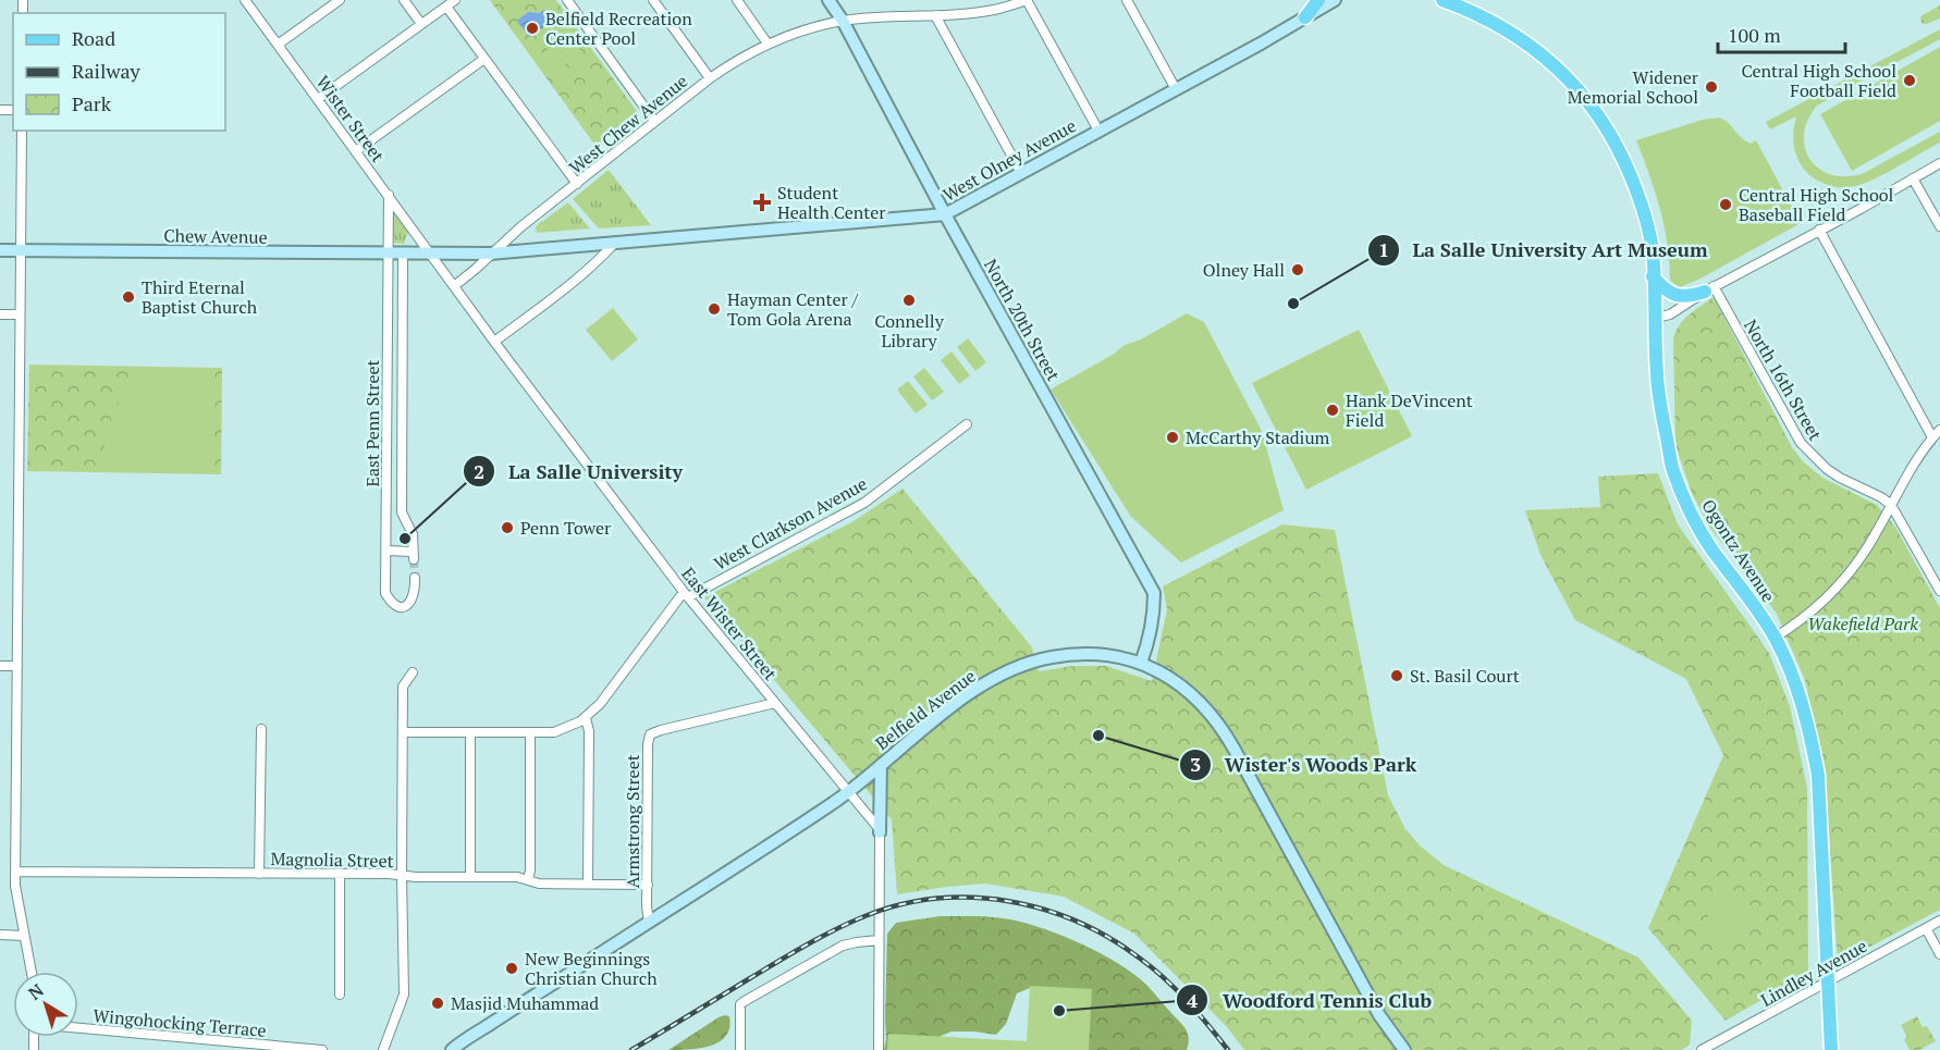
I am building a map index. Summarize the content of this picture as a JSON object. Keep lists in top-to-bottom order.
{
  "streets": {
    "main road": ["Ogontz Avenue"],
    "street": [
      "Wister Street",
      "West Chew Avenue",
      "West Olney Avenue",
      "Chew Avenue",
      "North 20th Street",
      "North 16th Street",
      "East Penn Street",
      "West Clarkson Avenue",
      "East Wister Street",
      "Belfield Avenue",
      "Armstrong Street",
      "Magnolia Street",
      "Lindley Avenue",
      "Wingohocking Terrace"
    ]
  },
  "crossings": [
    ["Wister Street", "West Olney Avenue"],
    ["Wister Street", "Chew Avenue"],
    ["Wister Street", "East Penn Street"],
    ["Wister Street", "East Wister Street"],
    ["West Chew Avenue", "West Olney Avenue"],
    ["West Chew Avenue", "North 20th Street"],
    ["West Chew Avenue", "East Wister Street"],
    ["West Olney Avenue", "Chew Avenue"],
    ["West Olney Avenue", "North 20th Street"],
    ["West Olney Avenue", "East Wister Street"],
    ["Chew Avenue", "East Penn Street"],
    ["Chew Avenue", "East Wister Street"],
    ["North 20th Street", "Belfield Avenue"],
    ["West Clarkson Avenue", "East Wister Street"],
    ["Ogontz Avenue", "Lindley Avenue"],
    ["East Wister Street", "Belfield Avenue"],
    ["East Wister Street", "Armstrong Street"],
    ["Belfield Avenue", "Armstrong Street"],
    ["Armstrong Street", "Magnolia Street"]
  ],
  "parks": ["Wakefield Park"],
  "places": {
    "other": [
      "Belfield Recreation Center Pool",
      "Central High School Football Field",
      "Widener Memorial School",
      "Central High School Baseball Field",
      "Olney Hall",
      "Third Eternal Baptist Church",
      "Connelly Library",
      "La Salle University Art Museum",
      "Hayman Center / Tom Gola Arena",
      "Hank DeVincent Field",
      "McCarthy Stadium",
      "Penn Tower",
      "La Salle University",
      "St. Basil Court",
      "Wister's Woods Park",
      "New Beginnings Christian Church",
      "Masjid Muhammad",
      "Woodford Tennis Club"
    ],
    "health": ["Student Health Center"]
  },
  "legend": ["Road", "Railway", "Park"],
  "scale_bar": "100 m",
  "north": "top left"
}
